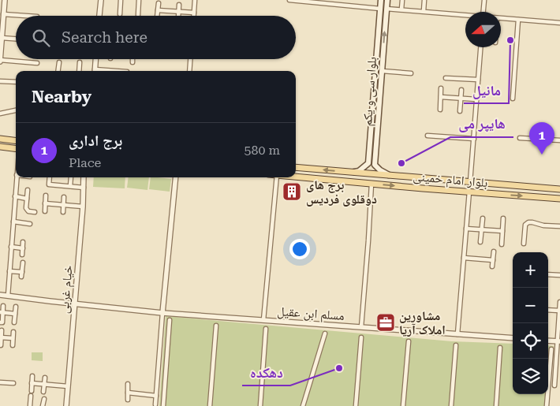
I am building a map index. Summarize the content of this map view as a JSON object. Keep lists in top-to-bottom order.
{
  "streets": {
    "main road": ["بلوار سی و یکم", "بلوار امام خمینی"],
    "street": ["خیام غربی", "مسلم ابن عقیل"]
  },
  "crossings": [
    ["خیام غربی", "مسلم ابن عقیل"]
  ],
  "places": {
    "other": ["مانیل", "هایپر می", "دهکده"],
    "building": ["برج های دوقلوی فردیس"],
    "office": ["مشاورین املاک آریا"]
  },
  "north": "left",
  "page": {
    "search": "Search here",
    "heading": "Nearby",
    "pins": "1",
    "list": [
      {
        "mark": "1",
        "name": "برج اداری",
        "note": "Place",
        "value": "580 m"
      }
    ],
    "map_buttons": ["+", "−"]
  }
}
